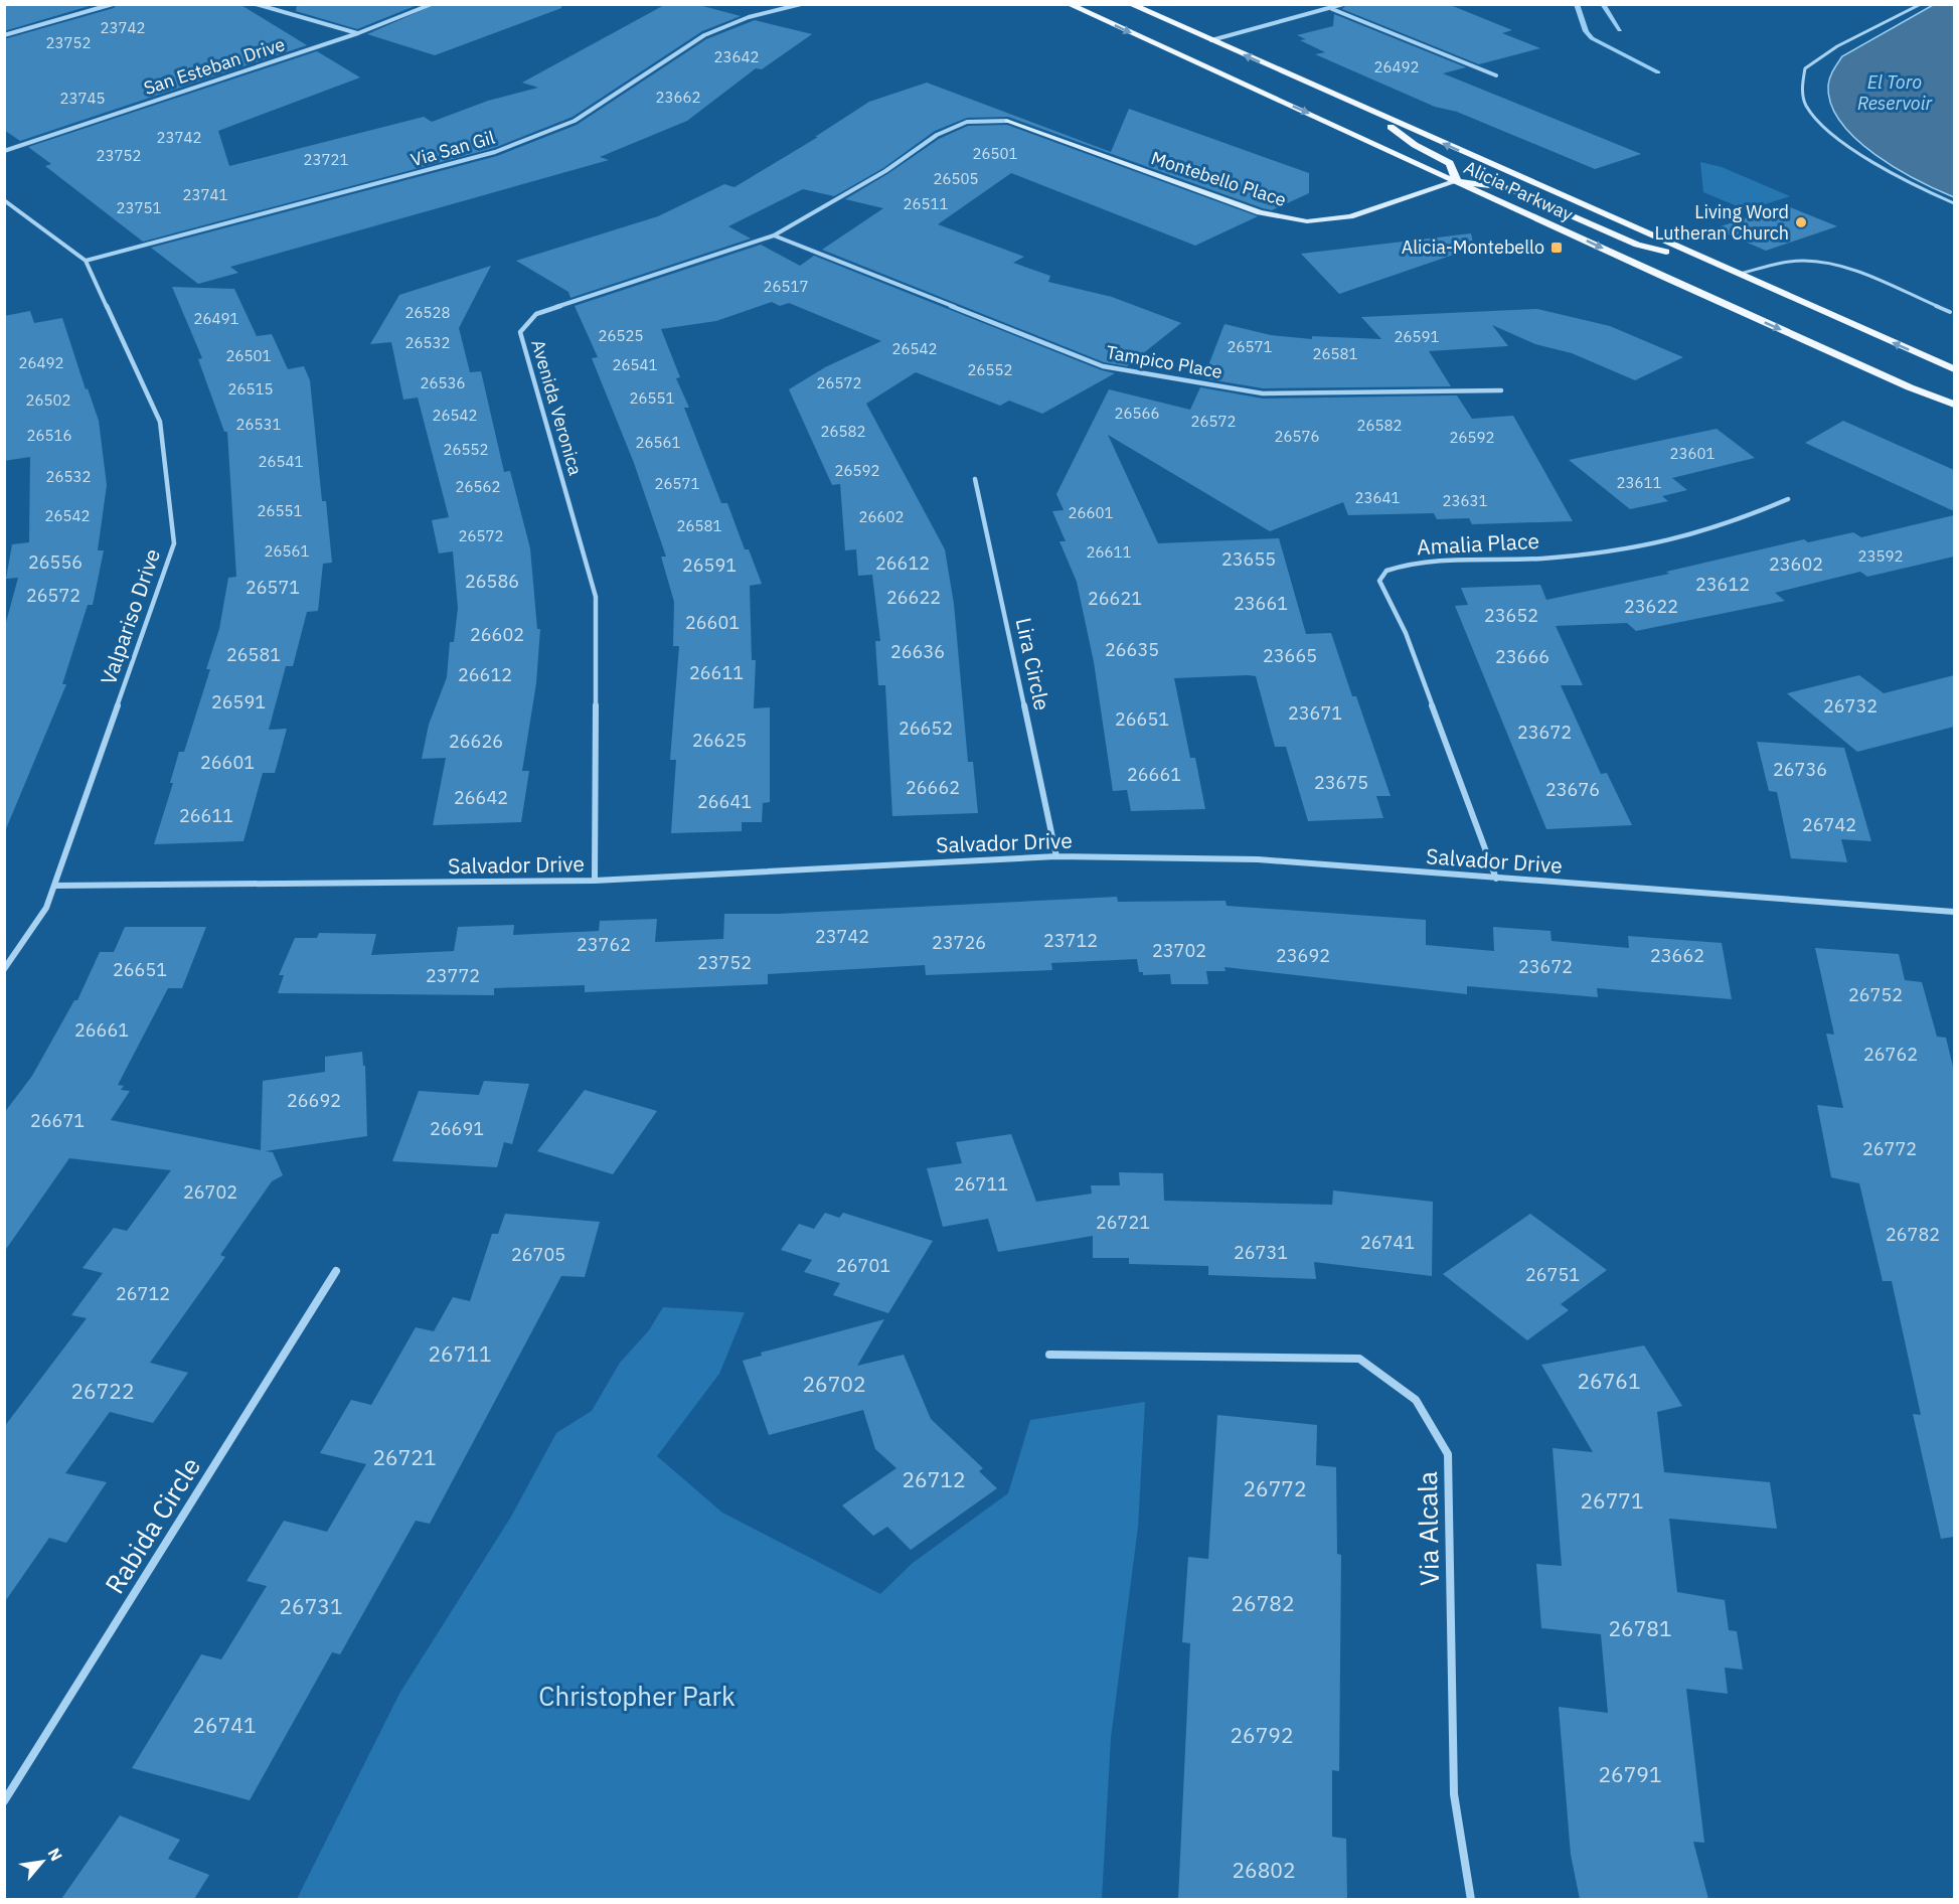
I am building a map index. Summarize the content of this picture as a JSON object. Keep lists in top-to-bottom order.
{
  "streets": {
    "main road": ["Alicia Parkway"],
    "street": [
      "San Esteban Drive",
      "Via San Gil",
      "Montebello Place",
      "Tampico Place",
      "Avenida Veronica",
      "Amalia Place",
      "Valpariso Drive",
      "Lira Circle",
      "Salvador Drive",
      "Rabida Circle",
      "Via Alcala"
    ]
  },
  "crossings": [
    ["Via San Gil", "Valpariso Drive"],
    ["Montebello Place", "Alicia Parkway"],
    ["Montebello Place", "Avenida Veronica"],
    ["Tampico Place", "Avenida Veronica"],
    ["Avenida Veronica", "Salvador Drive"],
    ["Amalia Place", "Salvador Drive"],
    ["Valpariso Drive", "Salvador Drive"],
    ["Lira Circle", "Salvador Drive"]
  ],
  "water": ["El Toro Reservoir"],
  "parks": ["Christopher Park"],
  "places": {
    "other": ["Living Word Lutheran Church"],
    "transit": ["Alicia-Montebello"]
  },
  "house_numbers": [
    "23742",
    "23752",
    "23642",
    "26492",
    "23662",
    "23745",
    "23742",
    "26501",
    "23752",
    "23721",
    "26505",
    "23741",
    "26511",
    "23751",
    "26517",
    "26528",
    "26491",
    "26525",
    "26591",
    "26532",
    "26571",
    "26542",
    "26581",
    "26501",
    "26492",
    "26541",
    "26552",
    "26536",
    "26572",
    "26515",
    "26551",
    "26502",
    "26566",
    "26542",
    "26572",
    "26531",
    "26582",
    "26582",
    "26516",
    "26576",
    "26592",
    "26561",
    "26552",
    "23601",
    "26541",
    "26592",
    "26532",
    "23611",
    "26571",
    "26562",
    "23641",
    "23631",
    "26551",
    "26601",
    "26542",
    "26602",
    "26581",
    "26572",
    "26561",
    "26611",
    "23592",
    "23655",
    "26556",
    "26612",
    "23602",
    "26591",
    "26586",
    "23612",
    "26571",
    "26572",
    "26622",
    "26621",
    "23661",
    "23622",
    "23652",
    "26601",
    "26602",
    "26635",
    "26636",
    "26581",
    "23665",
    "23666",
    "26611",
    "26612",
    "26591",
    "26732",
    "23671",
    "26651",
    "26652",
    "23672",
    "26625",
    "26626",
    "26601",
    "26736",
    "26661",
    "23675",
    "26662",
    "23676",
    "26642",
    "26641",
    "26611",
    "26742",
    "23742",
    "23712",
    "23726",
    "23762",
    "23702",
    "23692",
    "23662",
    "23752",
    "23672",
    "26651",
    "23772",
    "26752",
    "26661",
    "26762",
    "26692",
    "26671",
    "26691",
    "26772",
    "26711",
    "26702",
    "26721",
    "26782",
    "26741",
    "26731",
    "26705",
    "26701",
    "26751",
    "26712",
    "26711",
    "26761",
    "26702",
    "26722",
    "26721",
    "26712",
    "26772",
    "26771",
    "26782",
    "26731",
    "26781",
    "26741",
    "26792",
    "26791",
    "26802"
  ],
  "north": "top right"
}
